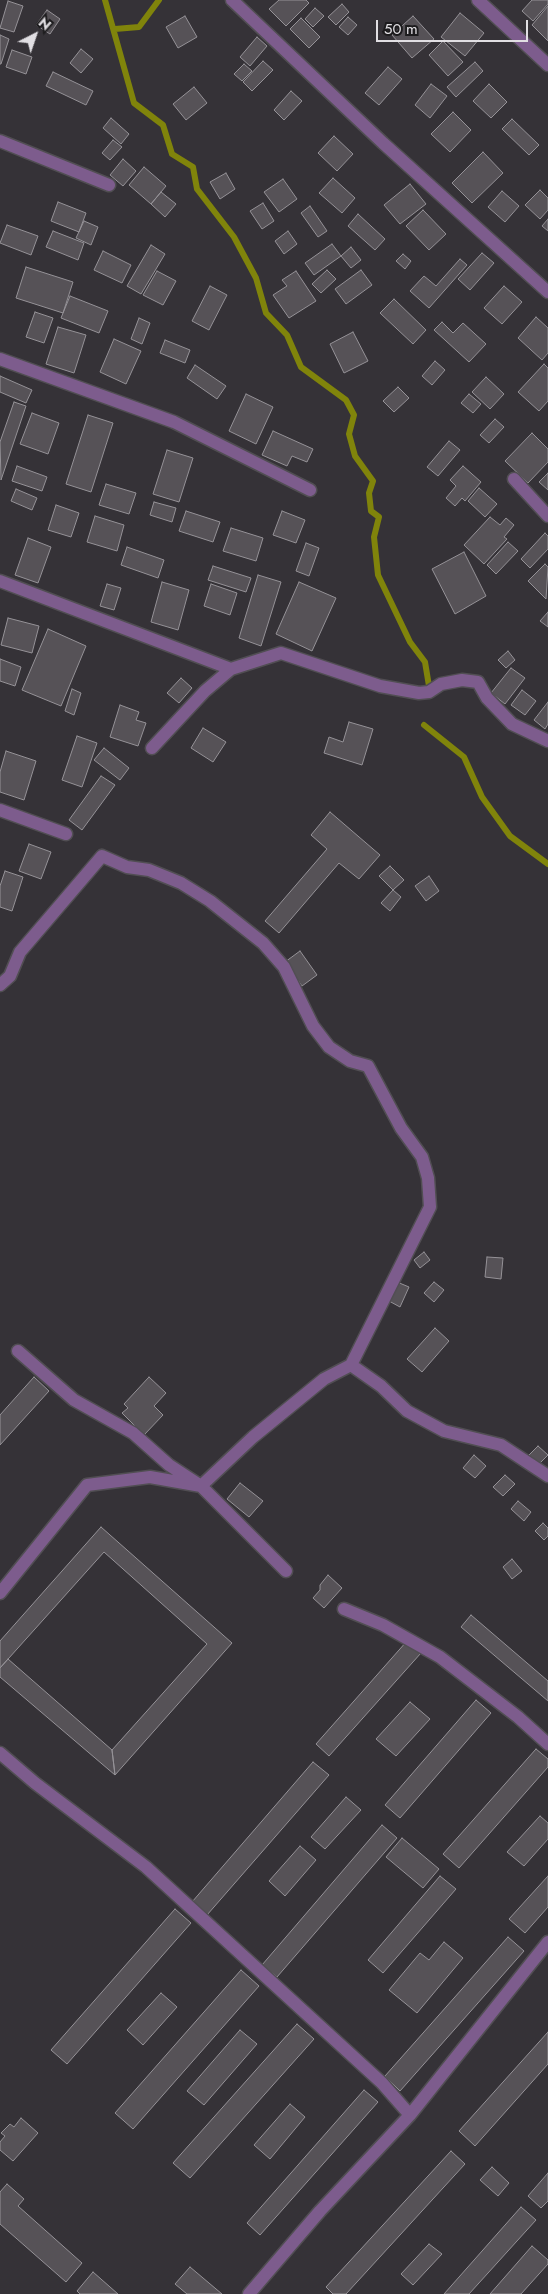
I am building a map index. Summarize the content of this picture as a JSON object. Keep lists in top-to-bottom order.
{
  "scale_bar": "50 m",
  "north": "top right"
}
